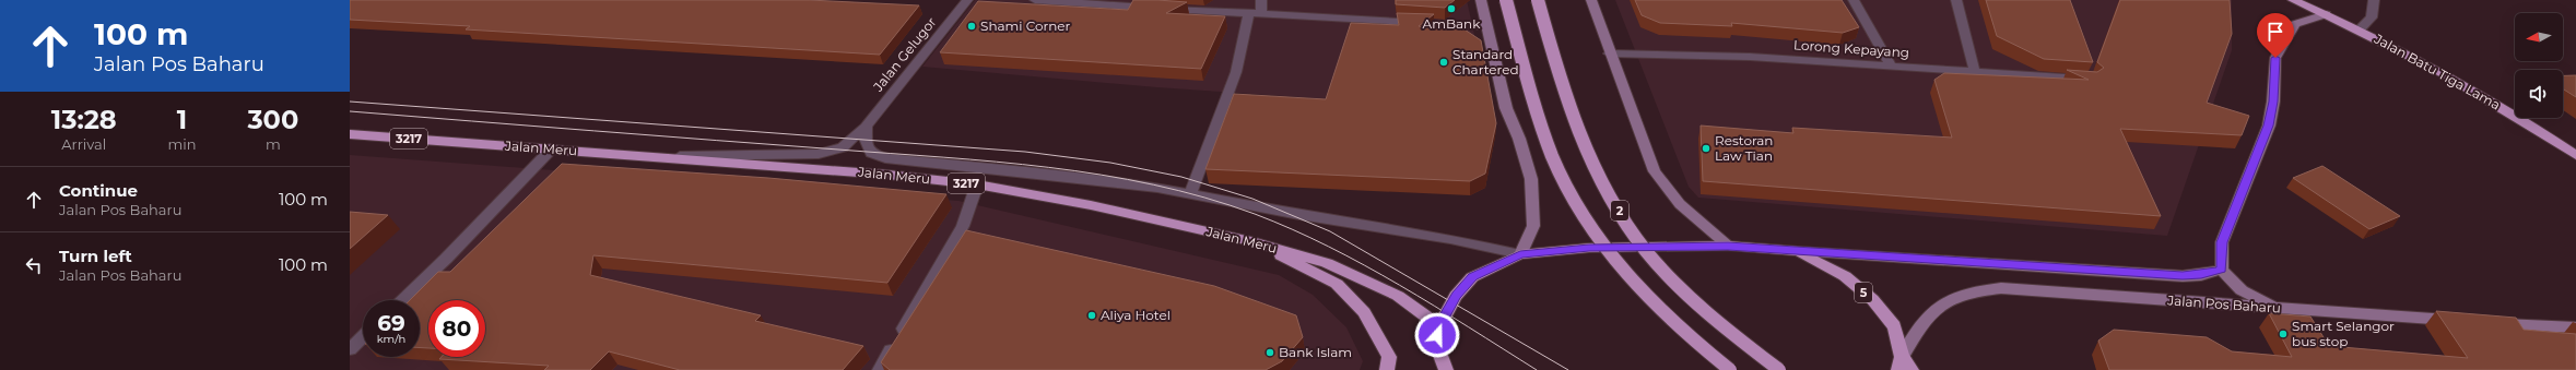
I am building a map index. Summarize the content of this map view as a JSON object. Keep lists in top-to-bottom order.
{
  "streets": {
    "highway": [
      "Jalan Batu Tiga Lama",
      "3217",
      "Jalan Meru",
      "2",
      "5"
    ],
    "main road": ["Jalan Pos Baharu"],
    "street": ["Lorong Kepayang", "Jalan Gelugor"]
  },
  "crossings": [
    ["Jalan Gelugor", "Jalan Meru"],
    ["Jalan Meru", "5"],
    ["5", "Jalan Pos Baharu"]
  ],
  "places": [
    "AmBank",
    "Shami Corner",
    "Standard Chartered",
    "Restoran Law Tian",
    "Aliya Hotel",
    "Smart Selangor bus stop",
    "Bank Islam"
  ],
  "north": "left",
  "page": {
    "turn": ["100 m", "Jalan Pos Baharu"],
    "eta": [
      "13:28",
      "Arrival",
      "1",
      "min",
      "300",
      "m"
    ],
    "list": [
      {
        "name": "Continue",
        "note": "Jalan Pos Baharu",
        "value": "100 m"
      },
      {
        "name": "Turn left",
        "note": "Jalan Pos Baharu",
        "value": "100 m"
      }
    ],
    "speed": "69 km/h",
    "limit": "80"
  }
}
